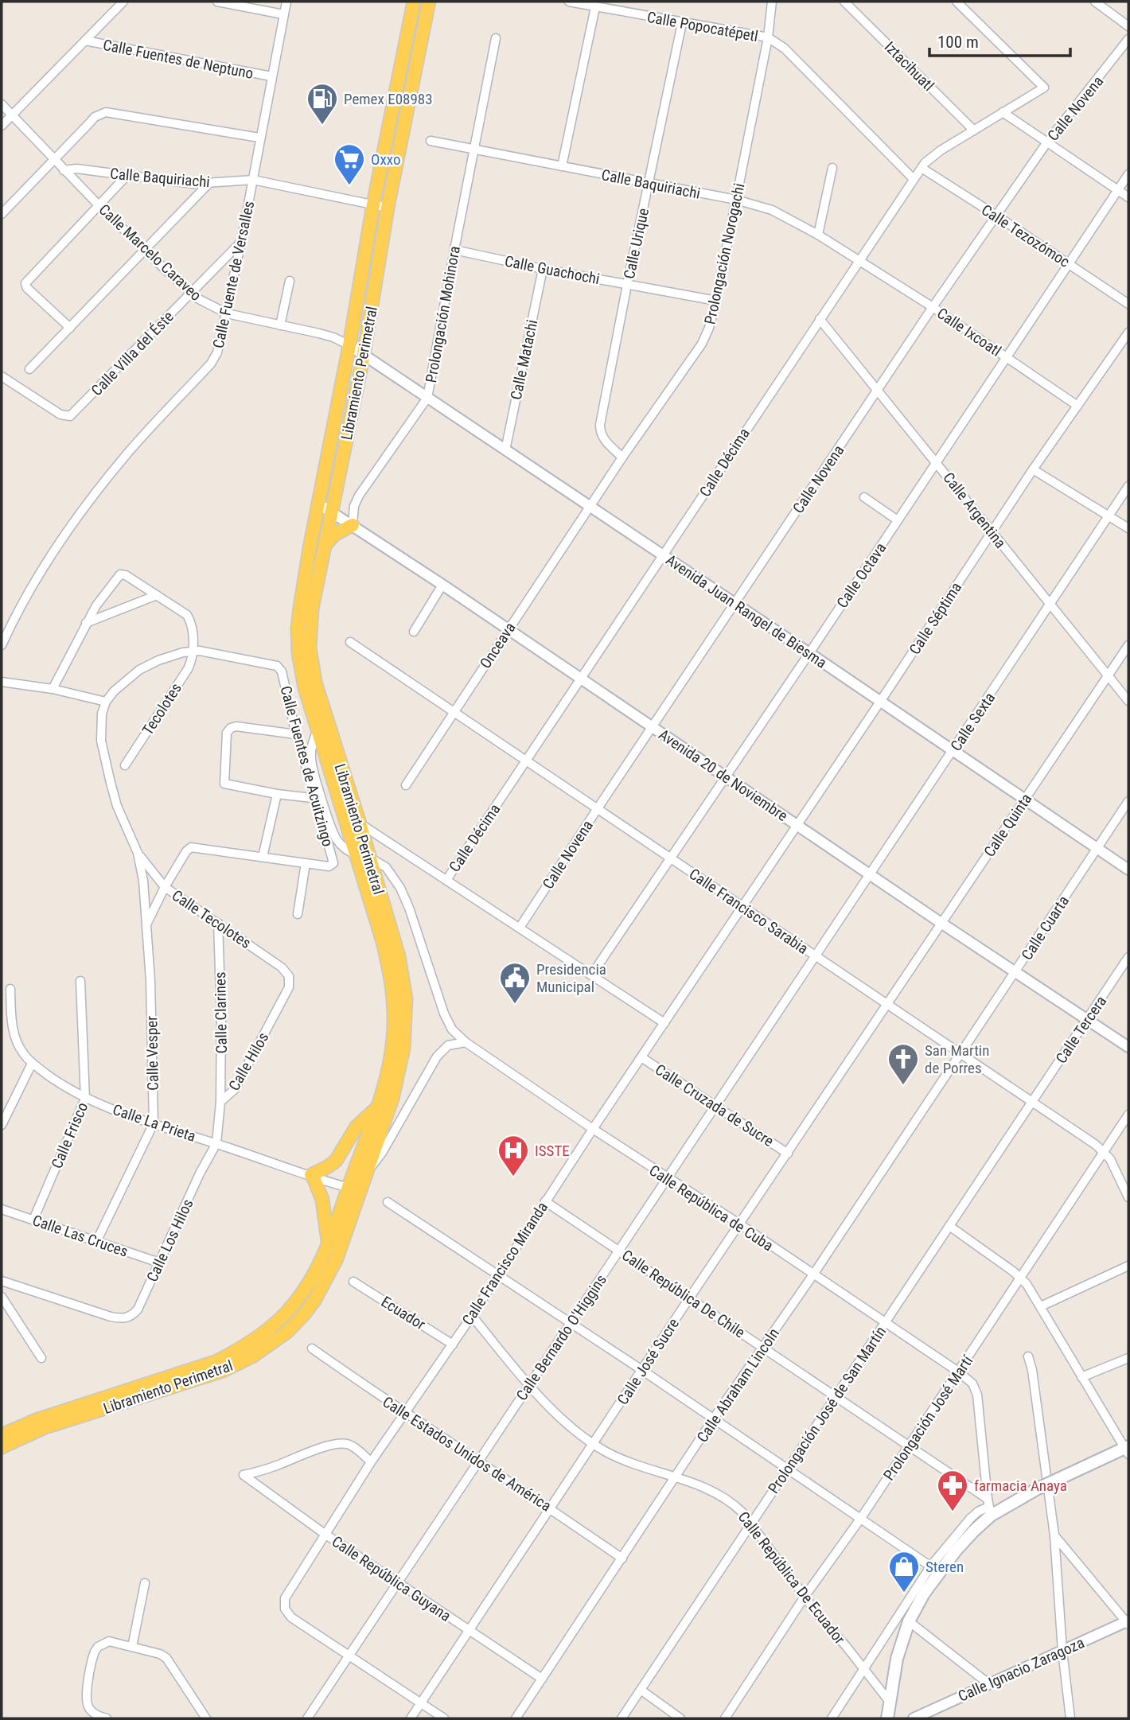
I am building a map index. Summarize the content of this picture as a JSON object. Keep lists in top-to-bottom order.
{
  "streets": {
    "main road": ["Libramiento Perimetral"],
    "street": [
      "Calle Popocatépetl",
      "Calle Fuentes de Neptuno",
      "Iztacihuatl",
      "Calle Novena",
      "Calle Baquiriachi",
      "Calle Tezozómoc",
      "Calle Urique",
      "Calle Marcelo Caraveo",
      "Prolongación Norogachi",
      "Calle Guachochi",
      "Calle Fuente de Versalles",
      "Prolongación Mohinora",
      "Calle Ixcoatl",
      "Calle Villa del Éste",
      "Calle Matachi",
      "Calle Décima",
      "Calle Argentina",
      "Calle Octava",
      "Avenida Juan Rangel de Biesma",
      "Calle Séptima",
      "Onceava",
      "Tecolotes",
      "Calle Sexta",
      "Calle Fuentes de Acuitzingo",
      "Avenida 20 de Noviembre",
      "Calle Quinta",
      "Calle Francisco Sarabia",
      "Calle Tecolotes",
      "Calle Cuarta",
      "Calle Clarines",
      "Calle Tercera",
      "Calle Vesper",
      "Calle Hilos",
      "Calle Cruzada de Sucre",
      "Calle La Prieta",
      "Calle Frisco",
      "Calle República de Cuba",
      "Calle Las Cruces",
      "Calle Los Hilos",
      "Calle Francisco Miranda",
      "Calle República De Chile",
      "Ecuador",
      "Calle Bernardo O'Higgins",
      "Calle José Sucre",
      "Calle Abraham Lincoln",
      "Prolongación José de San Martín",
      "Prolongación José Martí",
      "Calle Estados Unidos de América",
      "Calle República De Ecuador",
      "Calle República Guyana",
      "Calle Ignacio Zaragoza"
    ]
  },
  "crossings": [
    ["Calle Popocatépetl", "Calle Urique"],
    ["Calle Popocatépetl", "Prolongación Norogachi"],
    ["Calle Popocatépetl", "Calle Décima"],
    ["Calle Fuentes de Neptuno", "Calle Fuente de Versalles"],
    ["Iztacihuatl", "Calle Décima"],
    ["Calle Novena", "Calle Tezozómoc"],
    ["Calle Novena", "Calle Ixcoatl"],
    ["Calle Novena", "Calle Argentina"],
    ["Calle Novena", "Avenida Juan Rangel de Biesma"],
    ["Calle Novena", "Avenida 20 de Noviembre"],
    ["Calle Novena", "Calle Francisco Sarabia"],
    ["Calle Baquiriachi", "Calle Urique"],
    ["Calle Baquiriachi", "Calle Marcelo Caraveo"],
    ["Calle Baquiriachi", "Prolongación Norogachi"],
    ["Calle Baquiriachi", "Calle Fuente de Versalles"],
    ["Calle Baquiriachi", "Prolongación Mohinora"],
    ["Calle Baquiriachi", "Calle Ixcoatl"],
    ["Calle Baquiriachi", "Libramiento Perimetral"],
    ["Calle Baquiriachi", "Calle Décima"],
    ["Calle Tezozómoc", "Calle Décima"],
    ["Calle Tezozómoc", "Calle Octava"],
    ["Calle Urique", "Prolongación Norogachi"],
    ["Calle Urique", "Calle Guachochi"],
    ["Calle Marcelo Caraveo", "Calle Fuente de Versalles"],
    ["Calle Marcelo Caraveo", "Calle Villa del Éste"],
    ["Calle Marcelo Caraveo", "Libramiento Perimetral"],
    ["Calle Marcelo Caraveo", "Avenida Juan Rangel de Biesma"],
    ["Prolongación Norogachi", "Calle Guachochi"],
    ["Prolongación Norogachi", "Avenida Juan Rangel de Biesma"],
    ["Prolongación Norogachi", "Onceava"],
    ["Calle Guachochi", "Prolongación Mohinora"],
    ["Calle Guachochi", "Calle Matachi"],
    ["Calle Fuente de Versalles", "Calle Villa del Éste"],
    ["Prolongación Mohinora", "Avenida Juan Rangel de Biesma"],
    ["Prolongación Mohinora", "Avenida 20 de Noviembre"],
    ["Calle Ixcoatl", "Calle Décima"],
    ["Calle Ixcoatl", "Calle Octava"],
    ["Calle Ixcoatl", "Calle Séptima"],
    ["Calle Matachi", "Avenida Juan Rangel de Biesma"],
    ["Libramiento Perimetral", "Avenida Juan Rangel de Biesma"],
    ["Libramiento Perimetral", "Avenida 20 de Noviembre"],
    ["Libramiento Perimetral", "Calle La Prieta"],
    ["Libramiento Perimetral", "Calle República de Cuba"],
    ["Calle Décima", "Calle Argentina"],
    ["Calle Décima", "Avenida Juan Rangel de Biesma"],
    ["Calle Décima", "Avenida 20 de Noviembre"],
    ["Calle Décima", "Calle Francisco Sarabia"],
    ["Calle Argentina", "Calle Octava"],
    ["Calle Argentina", "Calle Séptima"],
    ["Calle Argentina", "Calle Sexta"],
    ["Calle Argentina", "Calle Quinta"],
    ["Calle Octava", "Avenida Juan Rangel de Biesma"],
    ["Calle Octava", "Avenida 20 de Noviembre"],
    ["Calle Octava", "Calle Francisco Sarabia"],
    ["Avenida Juan Rangel de Biesma", "Calle Séptima"],
    ["Avenida Juan Rangel de Biesma", "Onceava"],
    ["Avenida Juan Rangel de Biesma", "Calle Sexta"],
    ["Avenida Juan Rangel de Biesma", "Calle Quinta"],
    ["Avenida Juan Rangel de Biesma", "Calle Cuarta"],
    ["Calle Séptima", "Avenida 20 de Noviembre"],
    ["Calle Séptima", "Calle Francisco Sarabia"],
    ["Calle Séptima", "Calle Francisco Miranda"],
    ["Onceava", "Avenida 20 de Noviembre"],
    ["Onceava", "Calle Francisco Sarabia"],
    ["Tecolotes", "Calle Fuentes de Acuitzingo"],
    ["Calle Sexta", "Avenida 20 de Noviembre"],
    ["Calle Sexta", "Calle Francisco Sarabia"],
    ["Calle Sexta", "Calle Bernardo O'Higgins"],
    ["Avenida 20 de Noviembre", "Calle Quinta"],
    ["Avenida 20 de Noviembre", "Calle Cuarta"],
    ["Avenida 20 de Noviembre", "Calle Tercera"],
    ["Calle Quinta", "Calle Francisco Sarabia"],
    ["Calle Quinta", "Calle José Sucre"],
    ["Calle Francisco Sarabia", "Calle Cuarta"],
    ["Calle Francisco Sarabia", "Calle Tercera"],
    ["Calle Francisco Sarabia", "Calle Francisco Miranda"],
    ["Calle Francisco Sarabia", "Calle Bernardo O'Higgins"],
    ["Calle Francisco Sarabia", "Calle José Sucre"],
    ["Calle Francisco Sarabia", "Calle Abraham Lincoln"],
    ["Calle Francisco Sarabia", "Prolongación José de San Martín"],
    ["Calle Francisco Sarabia", "Prolongación José Martí"],
    ["Calle Tecolotes", "Calle Clarines"],
    ["Calle Tecolotes", "Calle Vesper"],
    ["Calle Tecolotes", "Calle Hilos"],
    ["Calle Cuarta", "Calle Abraham Lincoln"],
    ["Calle Clarines", "Calle Hilos"],
    ["Calle Tercera", "Prolongación José de San Martín"],
    ["Calle Vesper", "Calle La Prieta"],
    ["Calle Vesper", "Calle Las Cruces"],
    ["Calle Hilos", "Calle La Prieta"],
    ["Calle Hilos", "Calle Los Hilos"],
    ["Calle Cruzada de Sucre", "Calle Francisco Miranda"],
    ["Calle Cruzada de Sucre", "Calle Bernardo O'Higgins"],
    ["Calle Cruzada de Sucre", "Calle José Sucre"],
    ["Calle La Prieta", "Calle Frisco"],
    ["Calle La Prieta", "Calle Los Hilos"],
    ["Calle Frisco", "Calle Las Cruces"],
    ["Calle República de Cuba", "Calle Francisco Miranda"],
    ["Calle República de Cuba", "Calle República De Chile"],
    ["Calle República de Cuba", "Calle Bernardo O'Higgins"],
    ["Calle República de Cuba", "Calle José Sucre"],
    ["Calle República de Cuba", "Calle Abraham Lincoln"],
    ["Calle República de Cuba", "Prolongación José de San Martín"],
    ["Calle República de Cuba", "Prolongación José Martí"],
    ["Calle Las Cruces", "Calle Los Hilos"],
    ["Calle Francisco Miranda", "Calle República De Chile"],
    ["Calle Francisco Miranda", "Ecuador"],
    ["Calle Francisco Miranda", "Calle Bernardo O'Higgins"],
    ["Calle Francisco Miranda", "Calle Estados Unidos de América"],
    ["Calle Francisco Miranda", "Calle República De Ecuador"],
    ["Calle Francisco Miranda", "Calle República Guyana"],
    ["Calle República De Chile", "Calle Bernardo O'Higgins"],
    ["Calle República De Chile", "Calle José Sucre"],
    ["Calle República De Chile", "Calle Abraham Lincoln"],
    ["Calle República De Chile", "Prolongación José de San Martín"],
    ["Calle República De Chile", "Prolongación José Martí"],
    ["Calle Bernardo O'Higgins", "Calle Estados Unidos de América"],
    ["Calle Bernardo O'Higgins", "Calle República De Ecuador"],
    ["Calle Bernardo O'Higgins", "Calle República Guyana"],
    ["Calle José Sucre", "Calle Estados Unidos de América"],
    ["Calle José Sucre", "Calle República De Ecuador"],
    ["Calle José Sucre", "Calle República Guyana"],
    ["Calle Abraham Lincoln", "Calle Estados Unidos de América"],
    ["Calle Abraham Lincoln", "Calle República De Ecuador"],
    ["Calle Abraham Lincoln", "Calle República Guyana"],
    ["Prolongación José de San Martín", "Calle República De Ecuador"],
    ["Prolongación José Martí", "Calle República De Ecuador"]
  ],
  "places": {
    "fuel station": ["Pemex E08983"],
    "supermarket": ["Oxxo"],
    "public building": ["Presidencia Municipal"],
    "church": ["San Martin de Porres"],
    "hospital": ["ISSTE"],
    "pharmacy": ["farmacia Anaya"],
    "shop": ["Steren"]
  },
  "scale_bar": "100 m"
}
